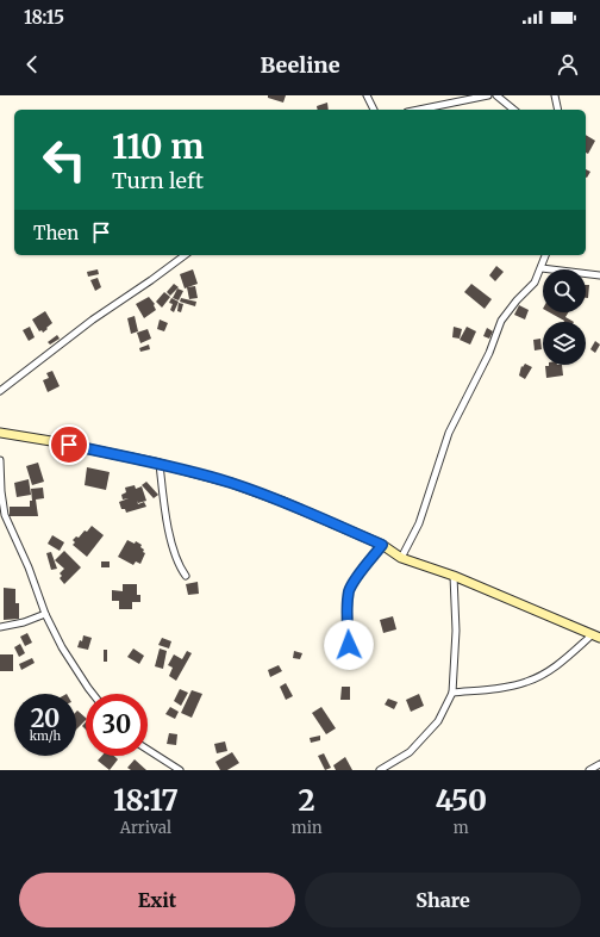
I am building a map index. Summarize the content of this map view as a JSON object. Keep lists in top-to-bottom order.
{
  "page": {
    "status": "18:15",
    "header": "Beeline",
    "turn": ["110 m", "Turn left"],
    "then": "Then",
    "speed": "20 km/h",
    "limit": "30",
    "eta": [
      "18:17",
      "Arrival",
      "2",
      "min",
      "450",
      "m"
    ],
    "buttons": ["Exit", "Share"]
  }
}
